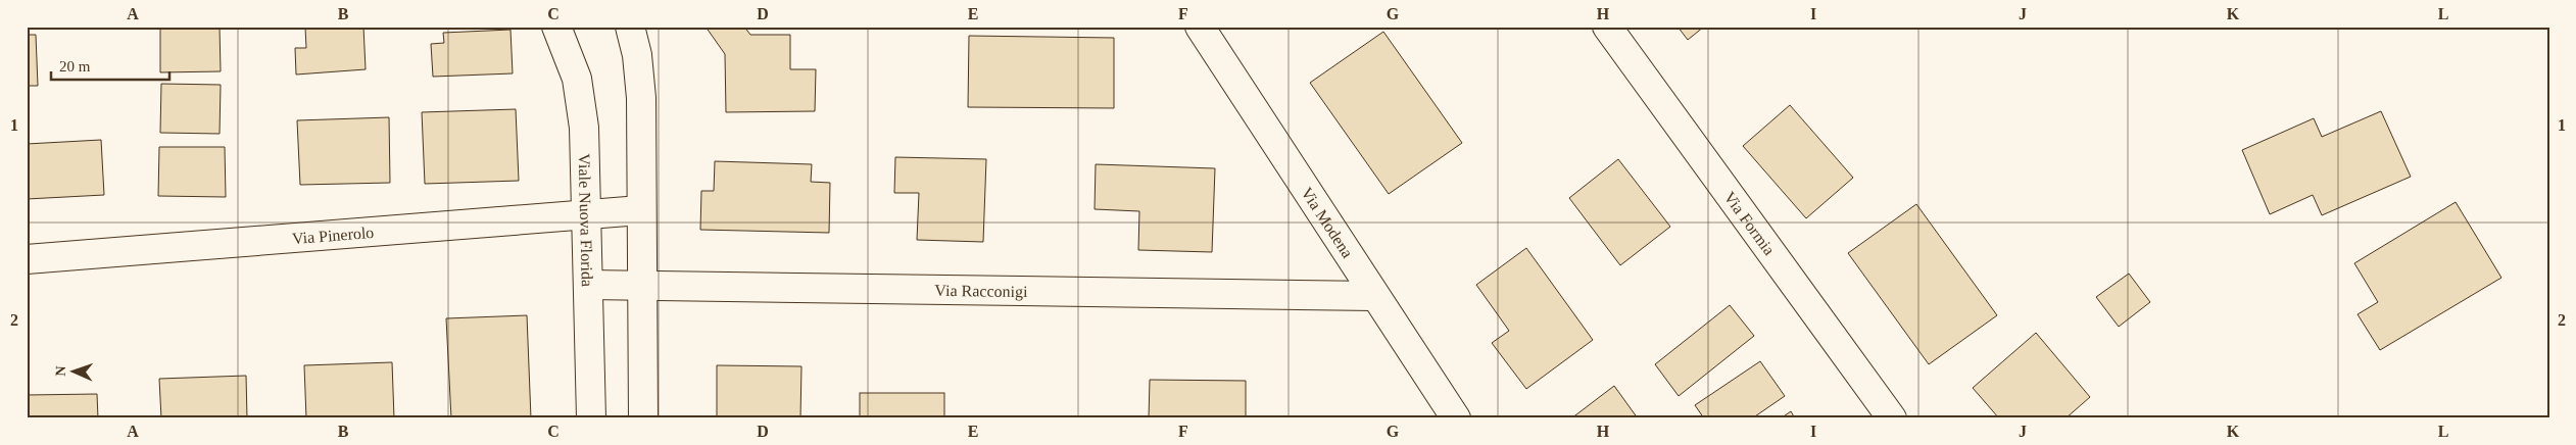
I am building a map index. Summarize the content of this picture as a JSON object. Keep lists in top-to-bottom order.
{
  "streets": {
    "street": [
      "Viale Nuova Florida",
      "Via Modena",
      "Via Formia",
      "Via Pinerolo",
      "Via Racconigi"
    ]
  },
  "crossings": [
    ["Viale Nuova Florida", "Via Pinerolo"],
    ["Viale Nuova Florida", "Via Racconigi"],
    ["Via Modena", "Via Racconigi"]
  ],
  "scale_bar": "20 m",
  "north": "left",
  "grid": {
    "columns": [
      "A",
      "B",
      "C",
      "D",
      "E",
      "F",
      "G",
      "H",
      "I",
      "J",
      "K",
      "L"
    ],
    "rows": ["1", "2"]
  }
}
